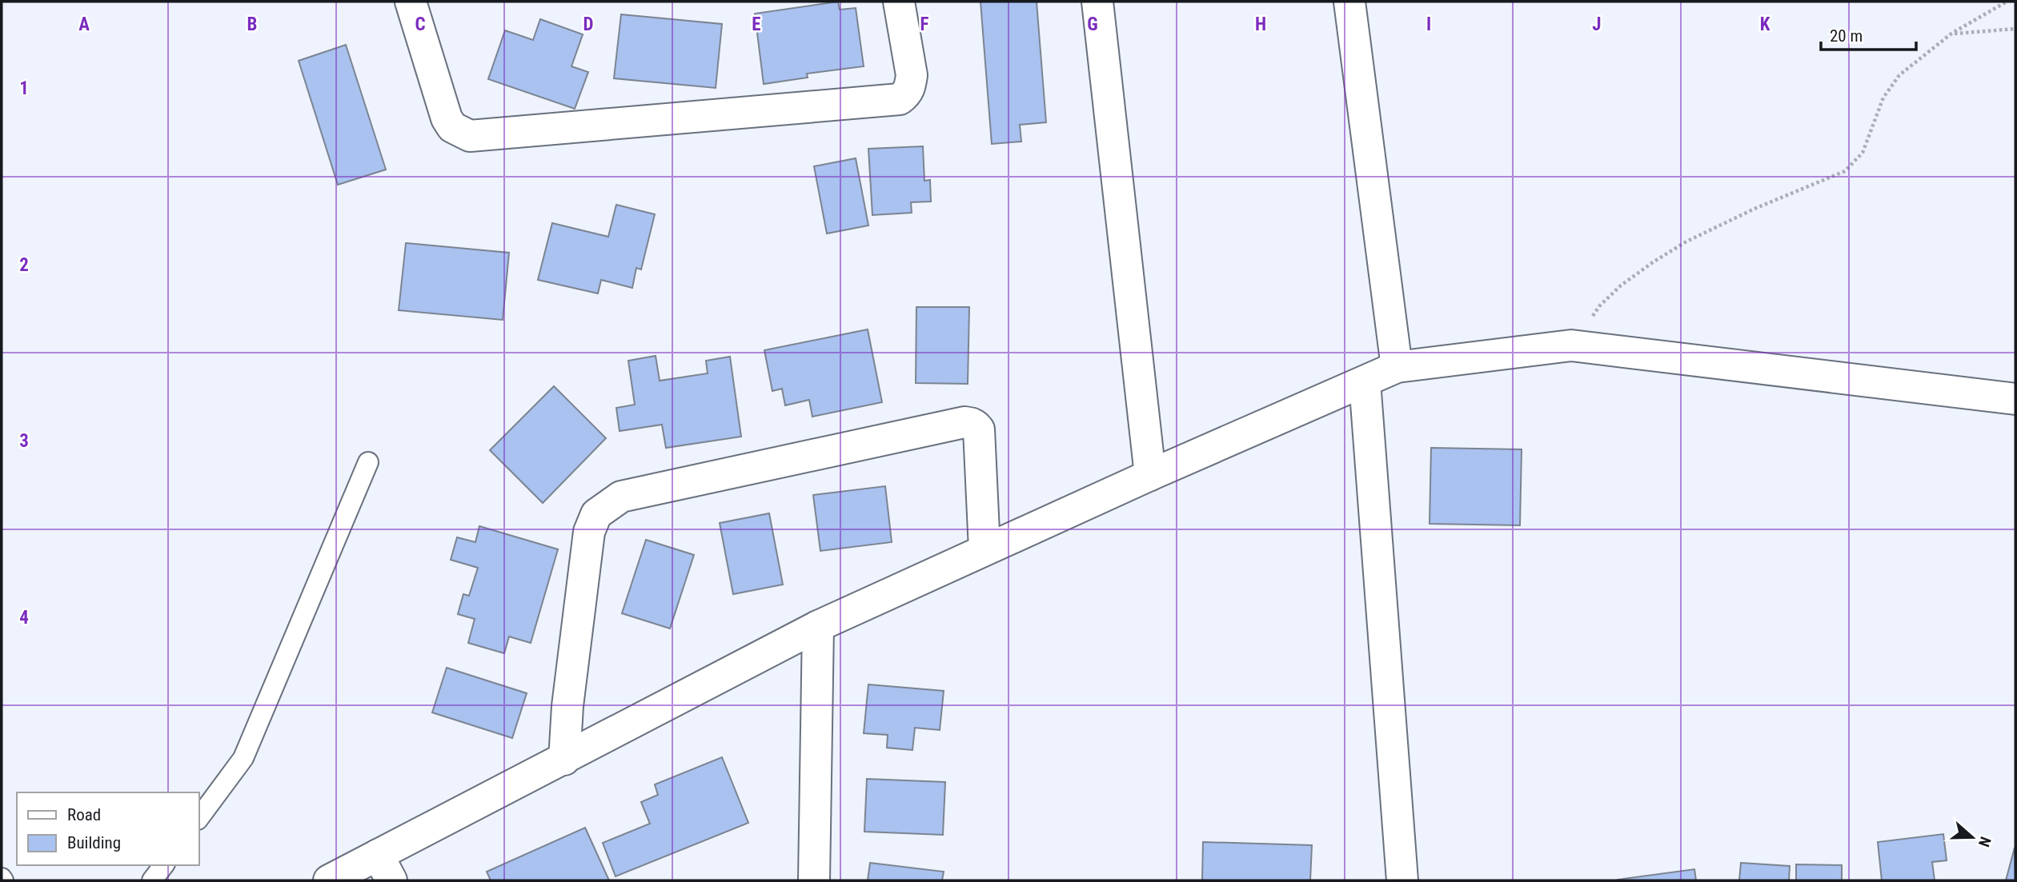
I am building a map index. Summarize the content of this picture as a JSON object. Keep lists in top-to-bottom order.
{
  "legend": ["Road", "Building"],
  "scale_bar": "20 m",
  "north": "right",
  "grid": {
    "columns": [
      "A",
      "B",
      "C",
      "D",
      "E",
      "F",
      "G",
      "H",
      "I",
      "J",
      "K"
    ],
    "rows": [
      "1",
      "2",
      "3",
      "4"
    ]
  }
}
